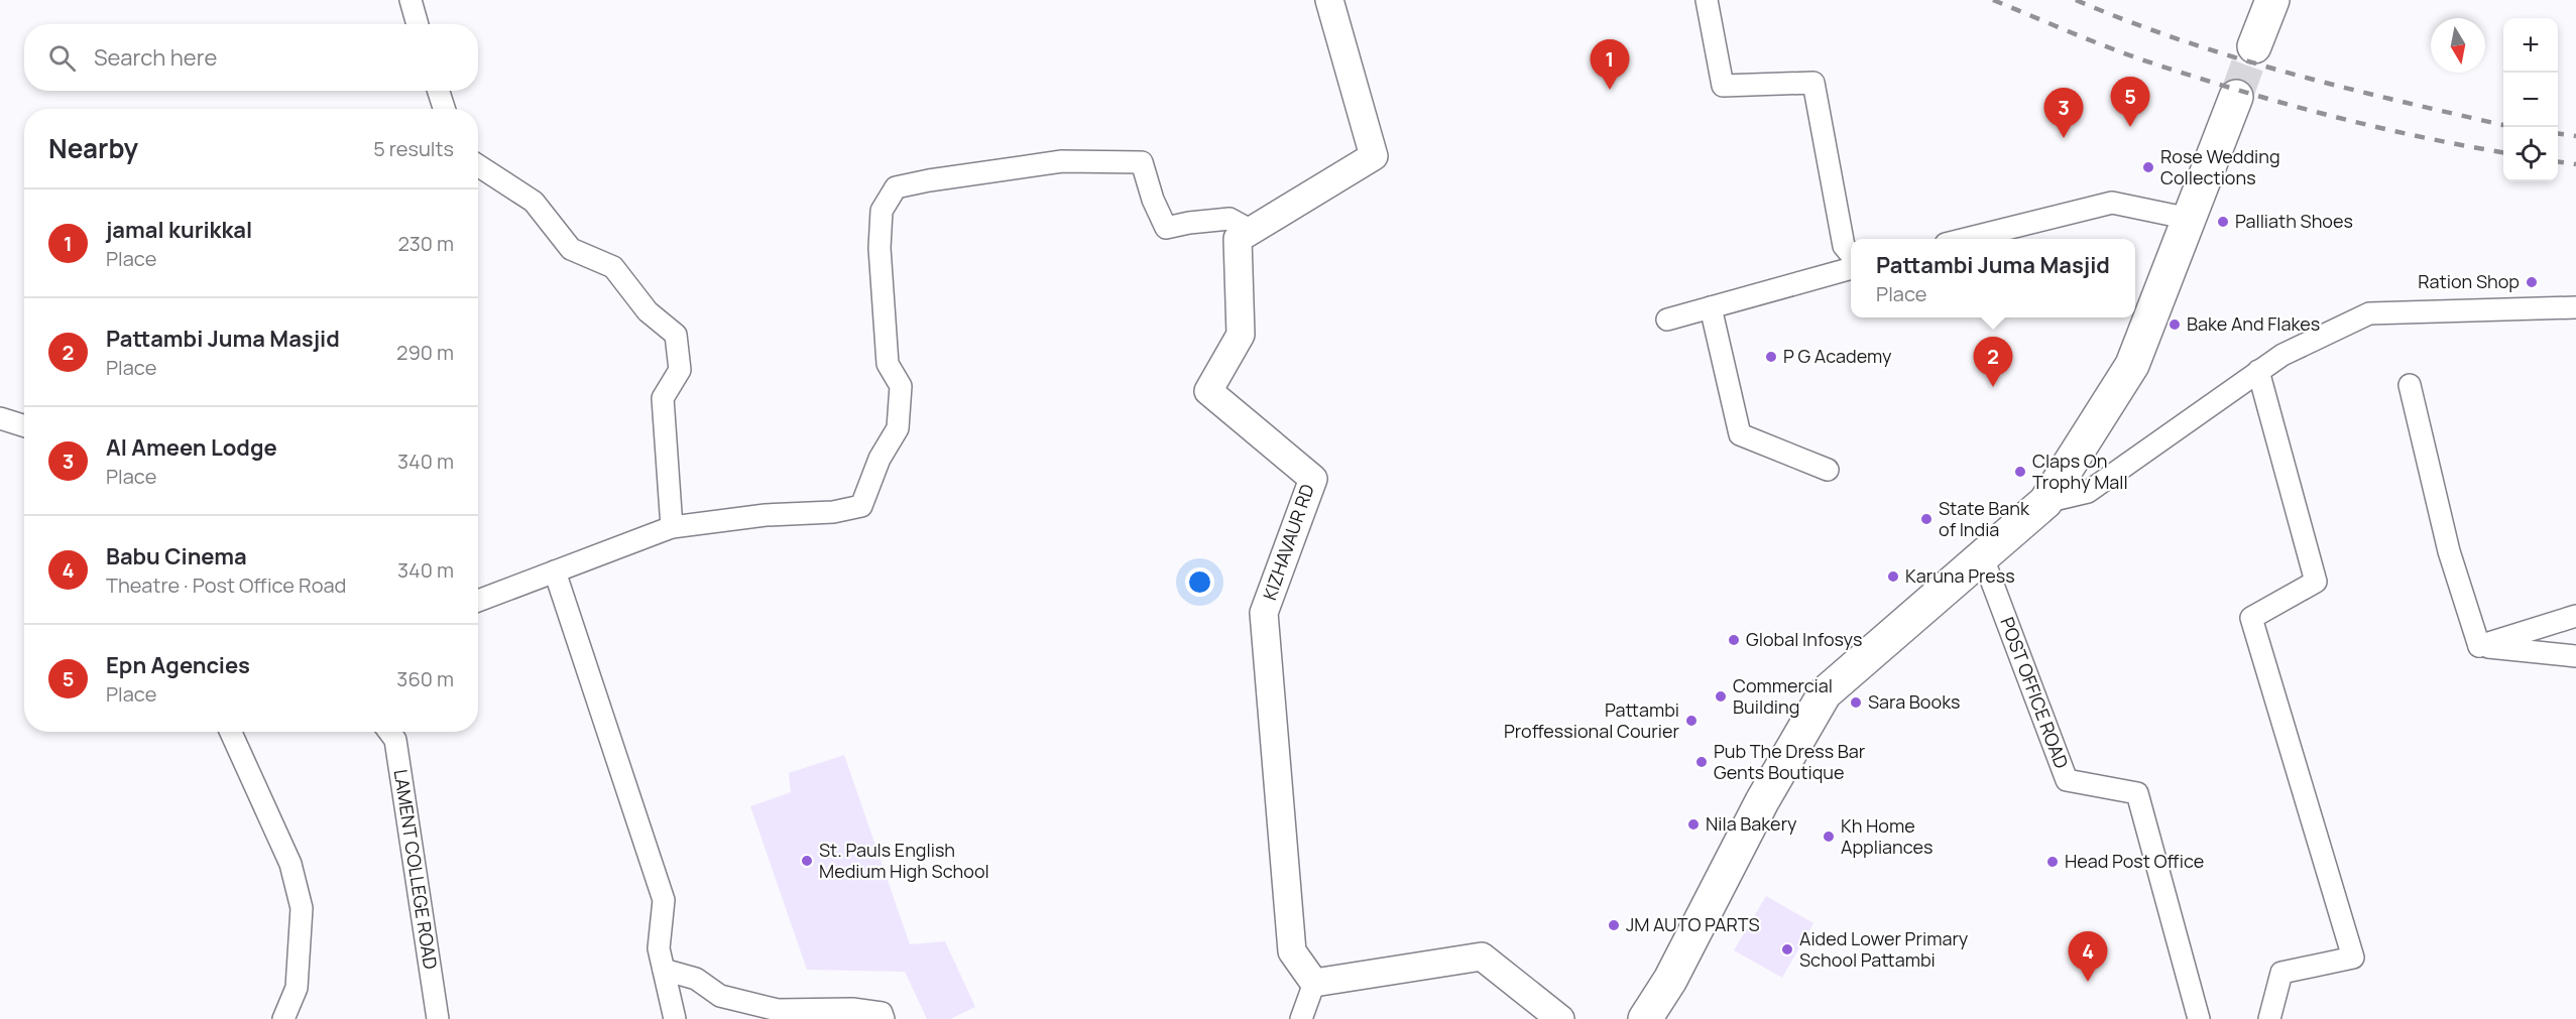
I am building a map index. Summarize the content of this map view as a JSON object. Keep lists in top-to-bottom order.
{
  "streets": {
    "street": ["KIZHAVAUR RD", "POST OFFICE ROAD", "LAMENT COLLEGE ROAD"]
  },
  "places": [
    "Rose Wedding Collections",
    "Palliath Shoes",
    "Ration Shop",
    "Bake And Flakes",
    "P G Academy",
    "Claps On Trophy Mall",
    "State Bank of India",
    "Karuna Press",
    "Global Infosys",
    "Commercial Building",
    "Sara Books",
    "Pattambi Proffessional Courier",
    "Pub The Dress Bar Gents Boutique",
    "Nila Bakery",
    "Kh Home Appliances",
    "St. Pauls English Medium High School",
    "Head Post Office",
    "JM AUTO PARTS",
    "Aided Lower Primary School Pattambi"
  ],
  "north": "bottom",
  "page": {
    "map_buttons": ["+", "−"],
    "search": "Search here",
    "pins": [
      "1",
      "5",
      "3",
      "2",
      "4"
    ],
    "heading": ["Nearby", "5 results"],
    "list": [
      {
        "mark": "1",
        "name": "jamal kurikkal",
        "note": "Place",
        "value": "230 m"
      },
      {
        "mark": "2",
        "name": "Pattambi Juma Masjid",
        "note": "Place",
        "value": "290 m"
      },
      {
        "mark": "3",
        "name": "Al Ameen Lodge",
        "note": "Place",
        "value": "340 m"
      },
      {
        "mark": "4",
        "name": "Babu Cinema",
        "note": "Theatre · Post Office Road",
        "value": "340 m"
      },
      {
        "mark": "5",
        "name": "Epn Agencies",
        "note": "Place",
        "value": "360 m"
      }
    ],
    "popup": ["Pattambi Juma Masjid", "Place"]
  }
}
